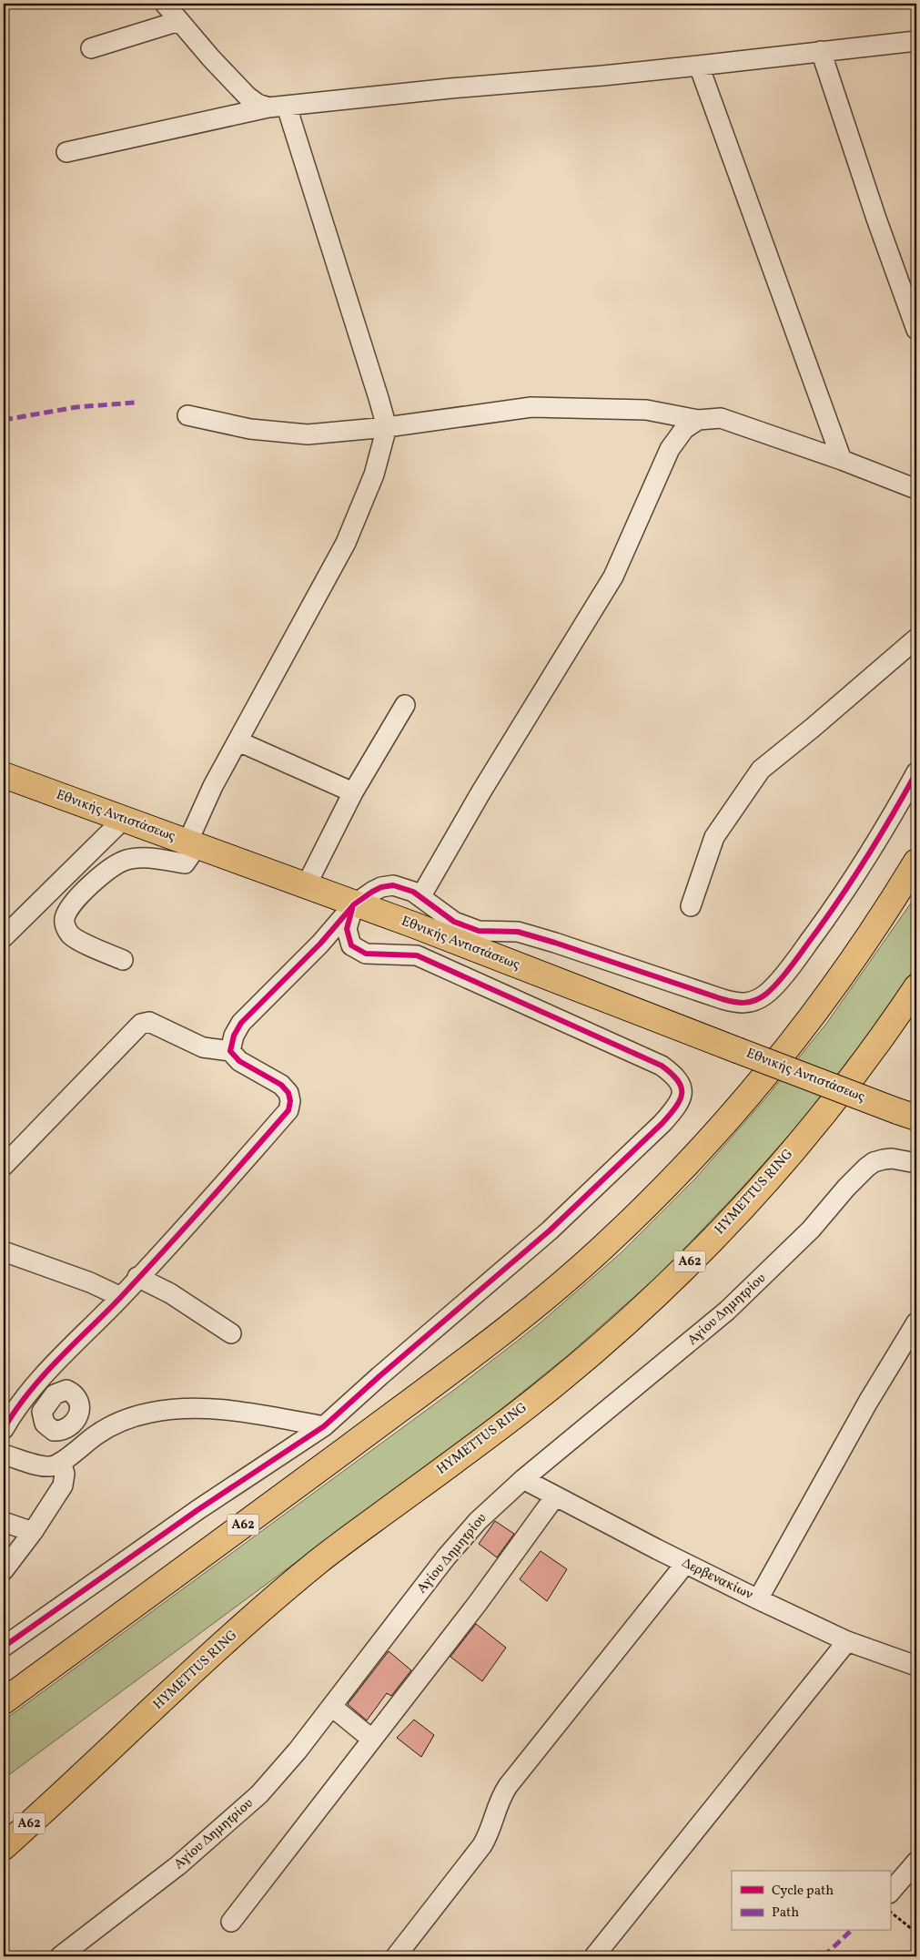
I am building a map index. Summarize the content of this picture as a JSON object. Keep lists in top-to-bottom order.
{
  "streets": {
    "main road": ["Εθνικής Αντιστάσεως", "HYMETTUS RING", "Α62"],
    "street": ["Αγίου Δημητρίου", "Δερβενακίων"]
  },
  "crossings": [
    ["Αγίου Δημητρίου", "Δερβενακίων"]
  ],
  "legend": ["Cycle path", "Path"]
}
